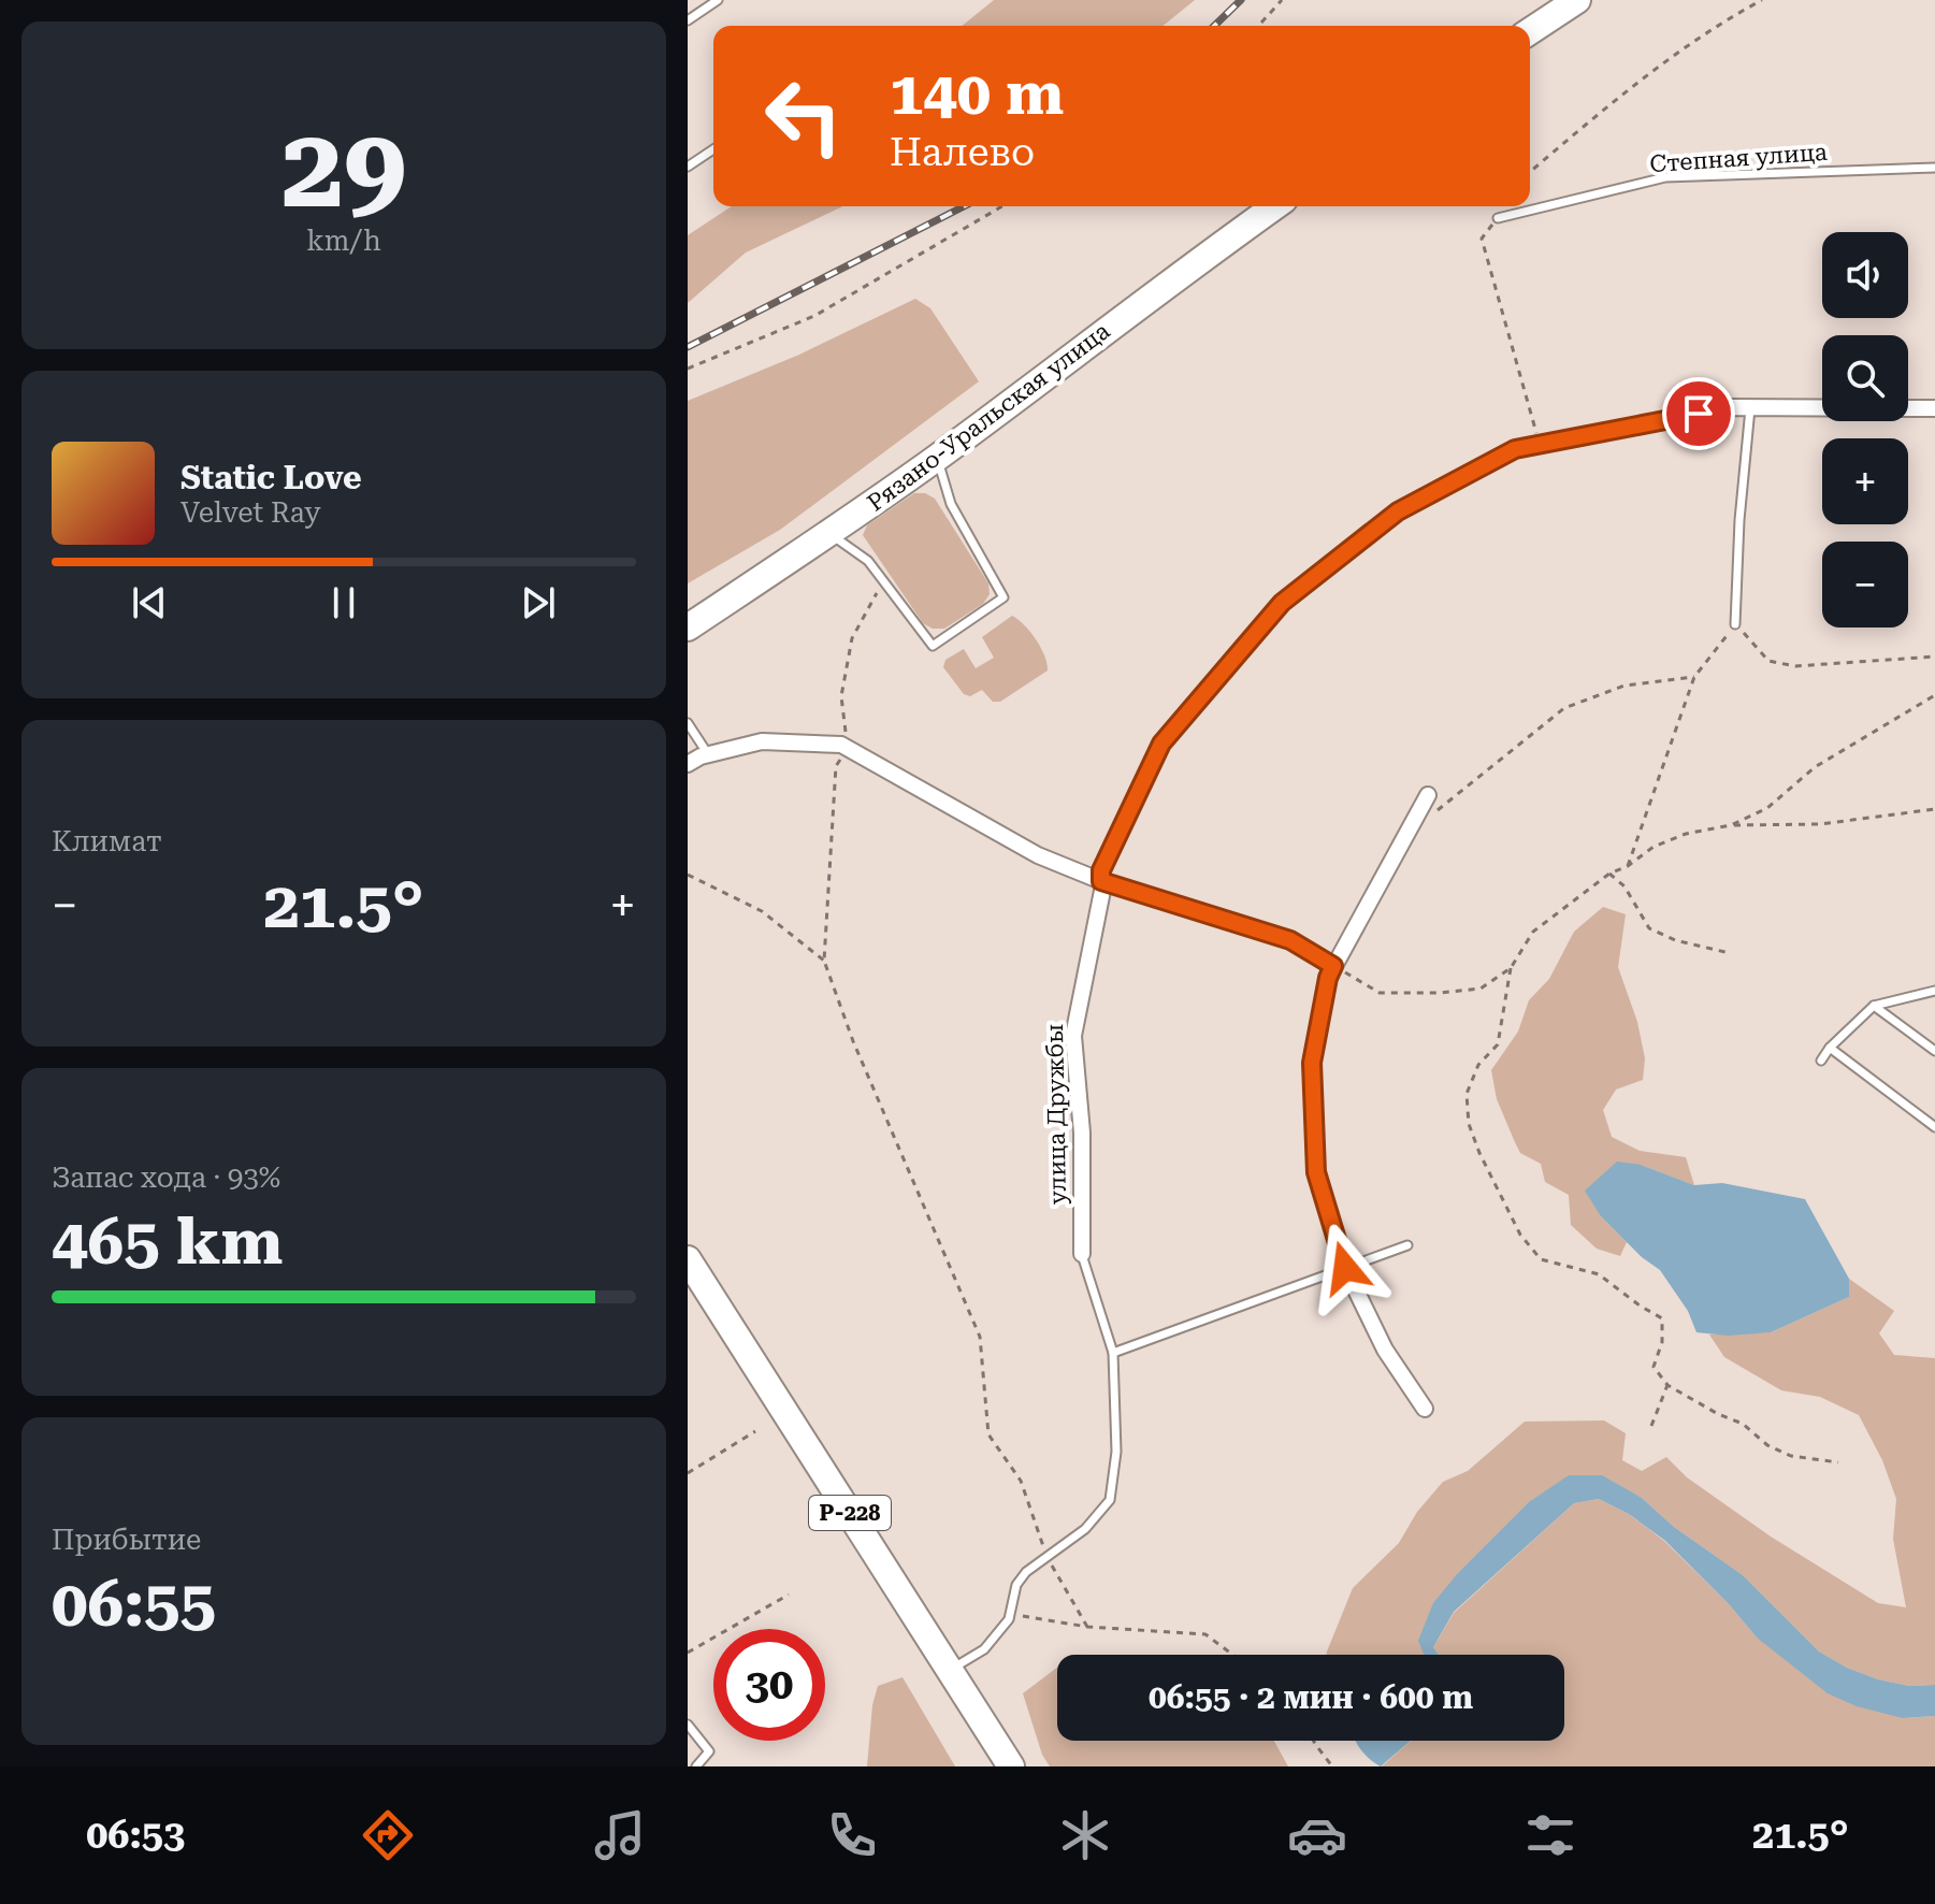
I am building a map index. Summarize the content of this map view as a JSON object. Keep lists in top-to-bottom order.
{
  "streets": {
    "main road": ["Рязано-Уральская улица", "Р-228"],
    "street": ["улица Дружбы"],
    "lane": ["Степная улица"]
  },
  "page": {
    "tile": [
      ["29", "km/h"],
      "Климат",
      ["Запас хода · 93%", "465 km"],
      ["Прибытие", "06:55"]
    ],
    "turn": ["140 m", "Налево"],
    "map_buttons": ["+", "−"],
    "song": ["Static Love", "Velvet Ray"],
    "heat": ["−", "21.5°", "+"],
    "limit": "30",
    "trip": "06:55 · 2 мин · 600 m",
    "tabs": ["06:53", "21.5°"]
  }
}
